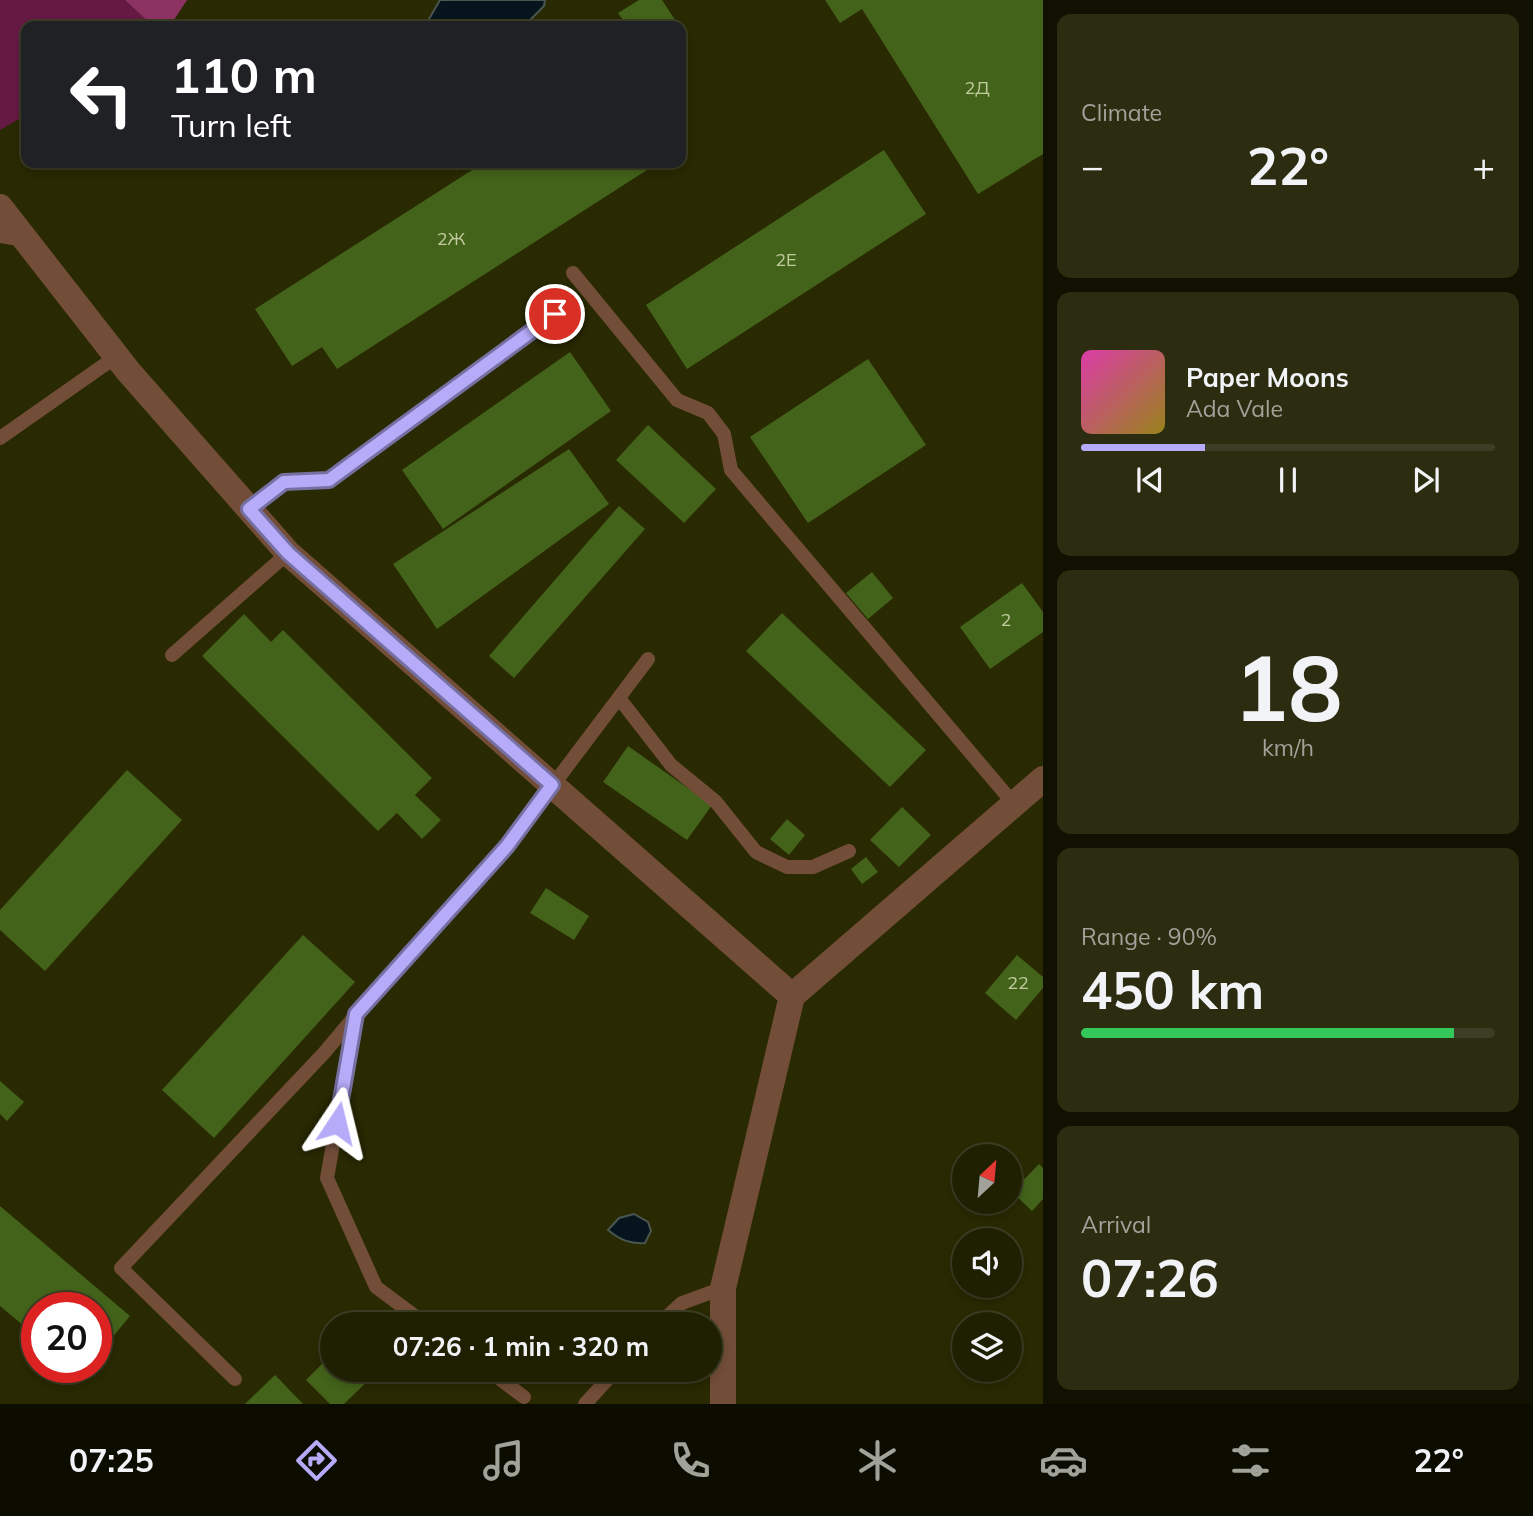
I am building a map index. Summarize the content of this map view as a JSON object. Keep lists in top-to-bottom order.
{
  "house_numbers": [
    "2Д",
    "2Ж",
    "2Е",
    "2",
    "22"
  ],
  "north": "top right",
  "page": {
    "tile": [
      "Climate",
      ["18", "km/h"],
      ["Range · 90%", "450 km"],
      ["Arrival", "07:26"]
    ],
    "turn": ["110 m", "Turn left"],
    "heat": ["−", "22°", "+"],
    "song": ["Paper Moons", "Ada Vale"],
    "limit": "20",
    "trip": "07:26 · 1 min · 320 m",
    "tabs": ["07:25", "22°"]
  }
}
